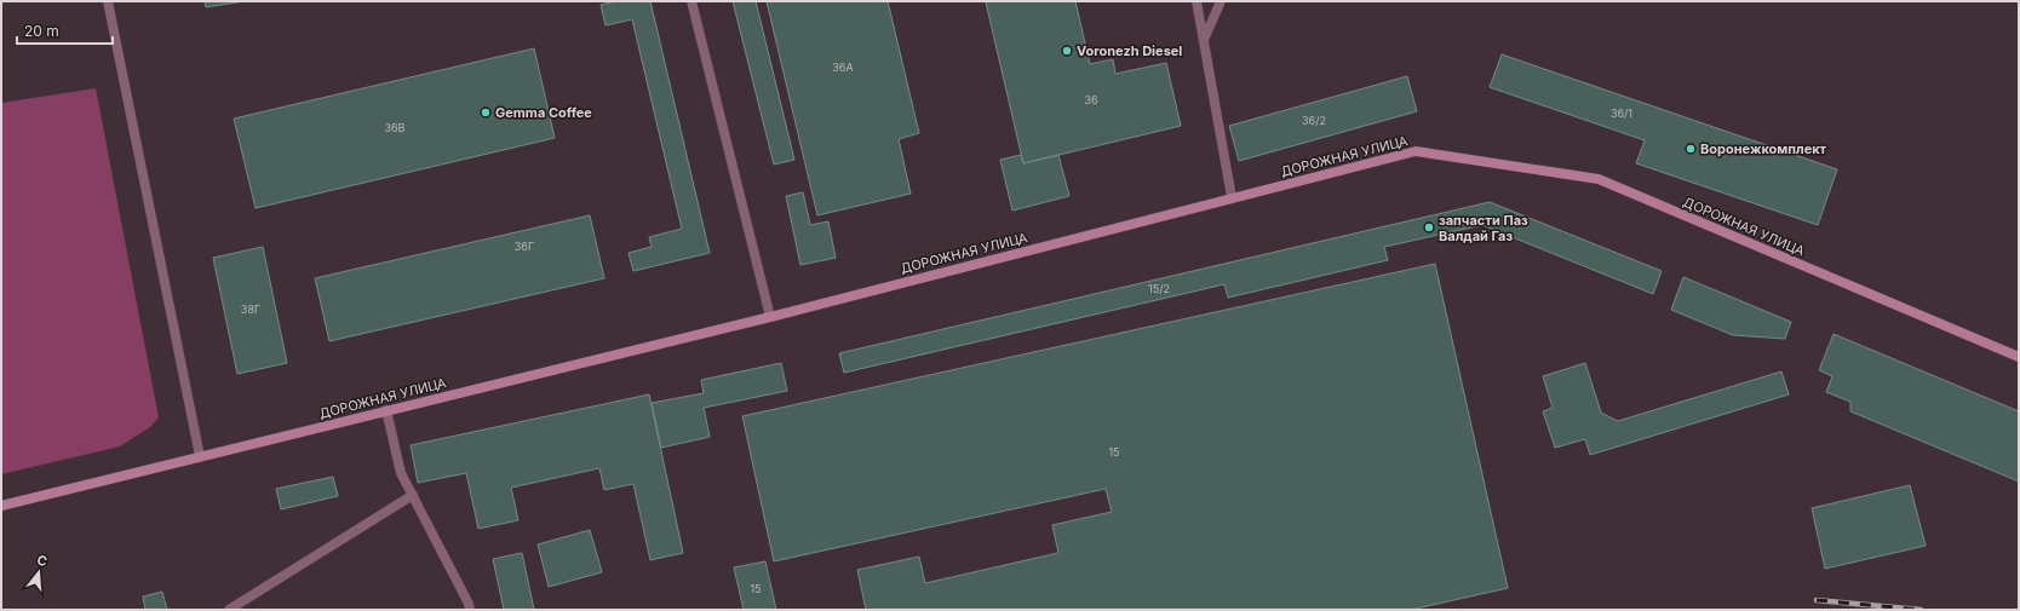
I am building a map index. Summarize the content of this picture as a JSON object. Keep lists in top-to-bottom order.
{
  "streets": {
    "street": ["ДОРОЖНАЯ УЛИЦА"]
  },
  "places": [
    "Voronezh Diesel",
    "Gemma Coffee",
    "Воронежкомплект",
    "запчасти Паз Валдай Газ"
  ],
  "house_numbers": [
    "36А",
    "36",
    "36/1",
    "36/2",
    "36В",
    "36Г",
    "15/2",
    "38Г",
    "15",
    "15"
  ],
  "scale_bar": "20 m",
  "north": "top"
}
